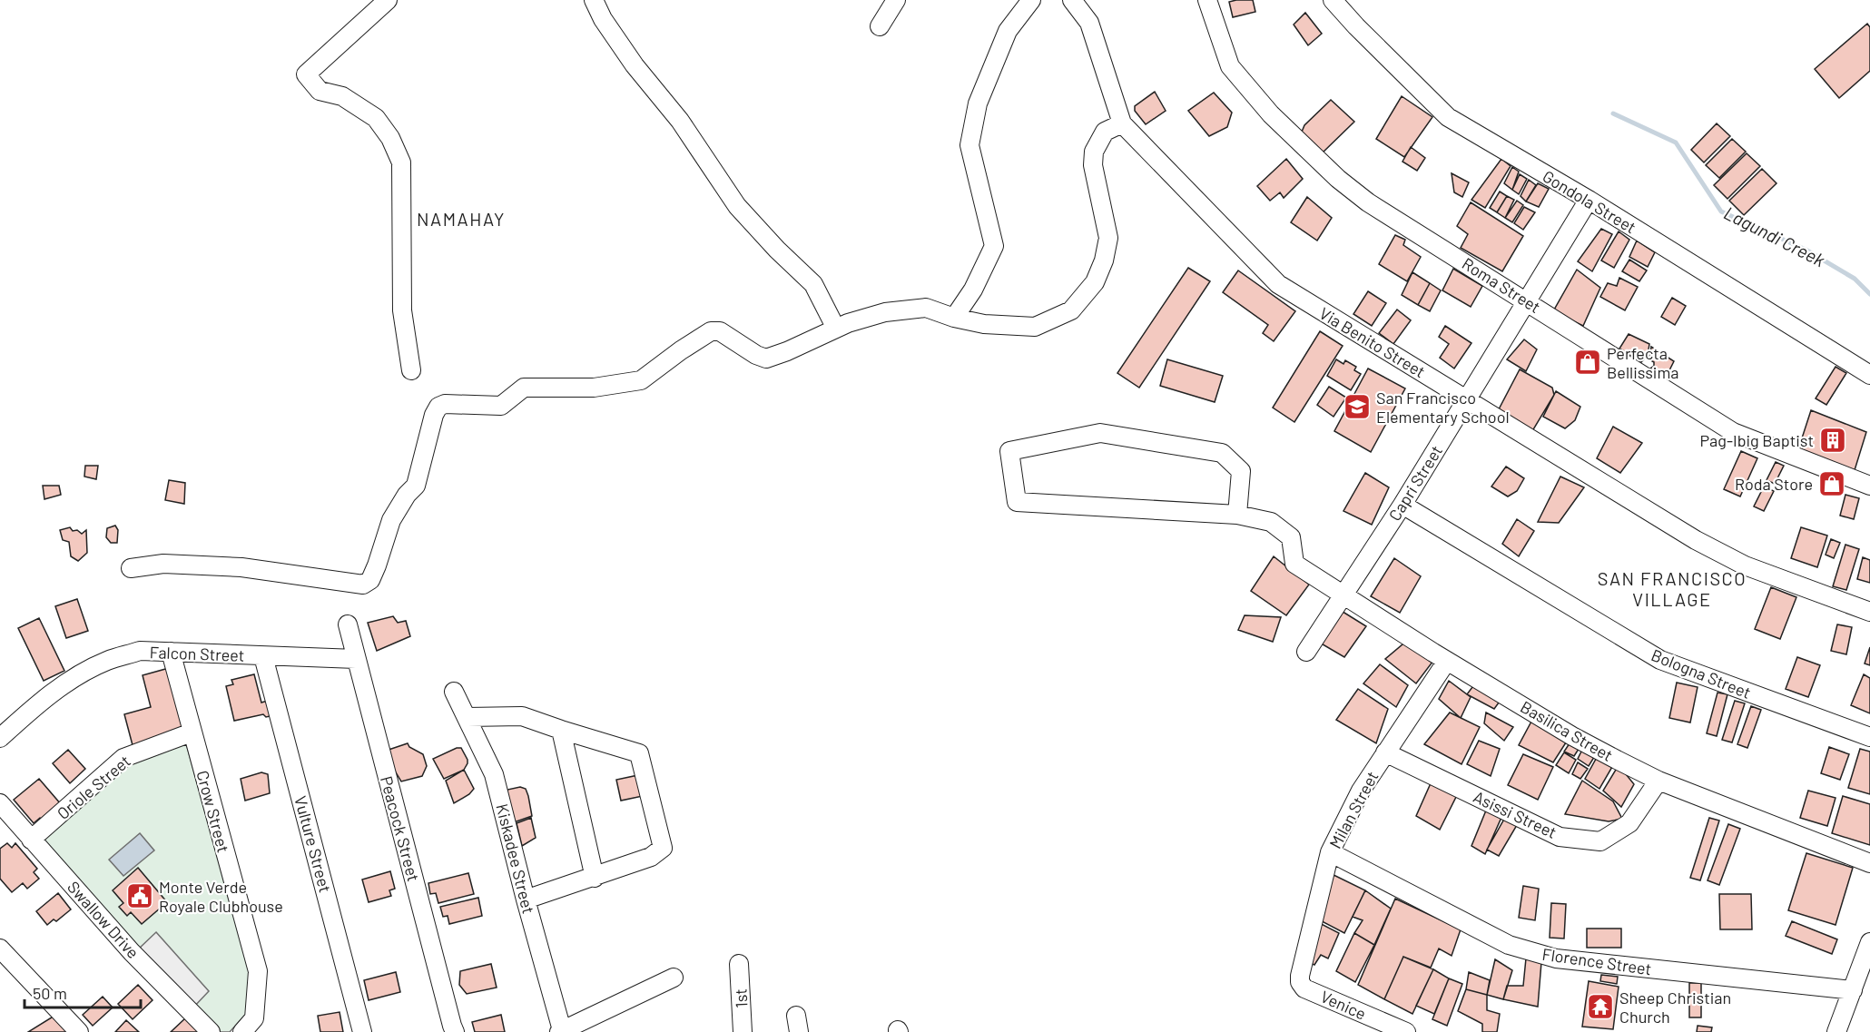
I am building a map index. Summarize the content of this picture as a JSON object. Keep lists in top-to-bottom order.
{
  "streets": {
    "street": [
      "Gondola Street",
      "Roma Street",
      "Via Benito Street",
      "Capri Street",
      "Falcon Street",
      "Bologna Street",
      "Basilica Street",
      "Oriole Street",
      "Milan Street",
      "Crow Street",
      "Asissi Street",
      "Peacock Street",
      "Vulture Street",
      "Kiskadee Street",
      "Swallow Drive",
      "Florence Street",
      "1st",
      "Venice"
    ]
  },
  "crossings": [
    ["Gondola Street", "Capri Street"],
    ["Roma Street", "Capri Street"],
    ["Via Benito Street", "Capri Street"],
    ["Capri Street", "Bologna Street"],
    ["Capri Street", "Basilica Street"],
    ["Falcon Street", "Crow Street"],
    ["Falcon Street", "Peacock Street"],
    ["Falcon Street", "Vulture Street"],
    ["Basilica Street", "Milan Street"],
    ["Basilica Street", "Asissi Street"],
    ["Oriole Street", "Crow Street"],
    ["Oriole Street", "Swallow Drive"],
    ["Milan Street", "Asissi Street"],
    ["Milan Street", "Florence Street"],
    ["Milan Street", "Venice"]
  ],
  "districts": ["NAMAHAY", "SAN FRANCISCO VILLAGE"],
  "water": ["Lagundi Creek"],
  "places": {
    "shop": ["Perfecta Bellissima", "Roda Store"],
    "school or university": ["San Francisco Elementary School"],
    "building": ["Pag-Ibig Baptist"],
    "public building": ["Monte Verde Royale Clubhouse"],
    "temple": ["Sheep Christian Church"]
  },
  "scale_bar": "50 m"
}
